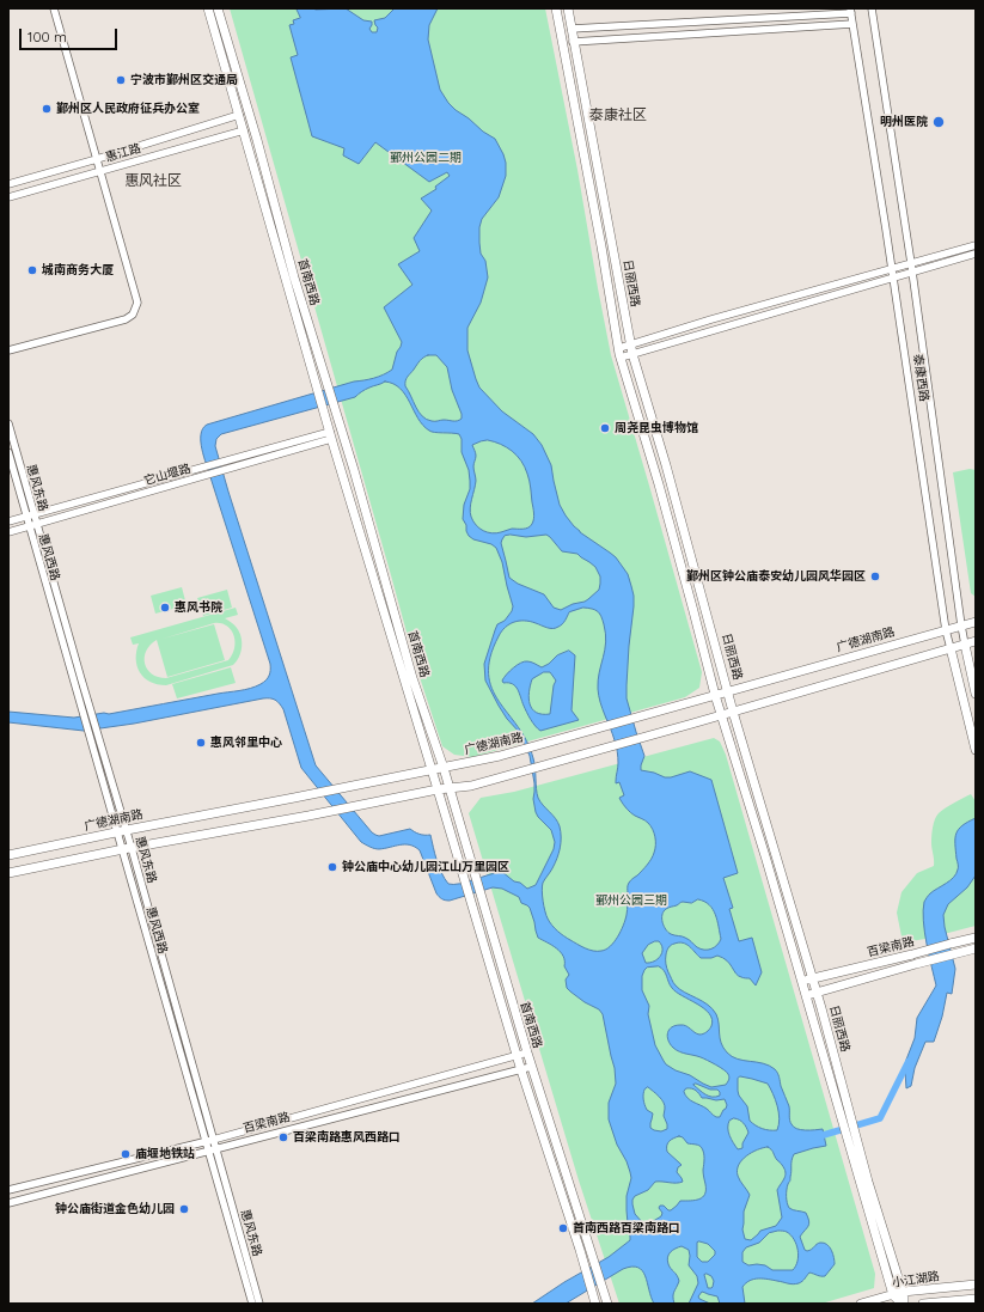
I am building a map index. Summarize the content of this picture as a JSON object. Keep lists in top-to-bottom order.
{
  "streets": {
    "main road": [
      "首南西路",
      "日丽西路",
      "泰康西路",
      "广德湖南路",
      "百梁南路",
      "小江湖路"
    ],
    "street": [
      "惠江路",
      "它山堰路",
      "惠风东路",
      "惠风西路"
    ]
  },
  "crossings": [
    ["惠江路", "首南西路"],
    ["首南西路", "它山堰路"],
    ["首南西路", "广德湖南路"],
    ["首南西路", "百梁南路"],
    ["日丽西路", "广德湖南路"],
    ["日丽西路", "百梁南路"],
    ["日丽西路", "小江湖路"],
    ["泰康西路", "广德湖南路"],
    ["它山堰路", "惠风东路"],
    ["它山堰路", "惠风西路"],
    ["惠风东路", "惠风西路"],
    ["惠风东路", "广德湖南路"],
    ["惠风东路", "百梁南路"],
    ["惠风西路", "广德湖南路"],
    ["惠风西路", "百梁南路"]
  ],
  "districts": ["泰康社区", "惠风社区"],
  "parks": ["鄞州公园二期", "鄞州公园三期"],
  "places": [
    "宁波市鄞州区交通局",
    "鄞州区人民政府征兵办公室",
    "明州医院",
    "城南商务大厦",
    "周尧昆虫博物馆",
    "鄞州区钟公庙泰安幼儿园风华园区",
    "惠风书院",
    "惠风邻里中心",
    "钟公庙中心幼儿园江山万里园区",
    "百梁南路惠风西路口",
    "庙堰地铁站",
    "钟公庙街道金色幼儿园",
    "首南西路百梁南路口"
  ],
  "scale_bar": "100 m"
}
